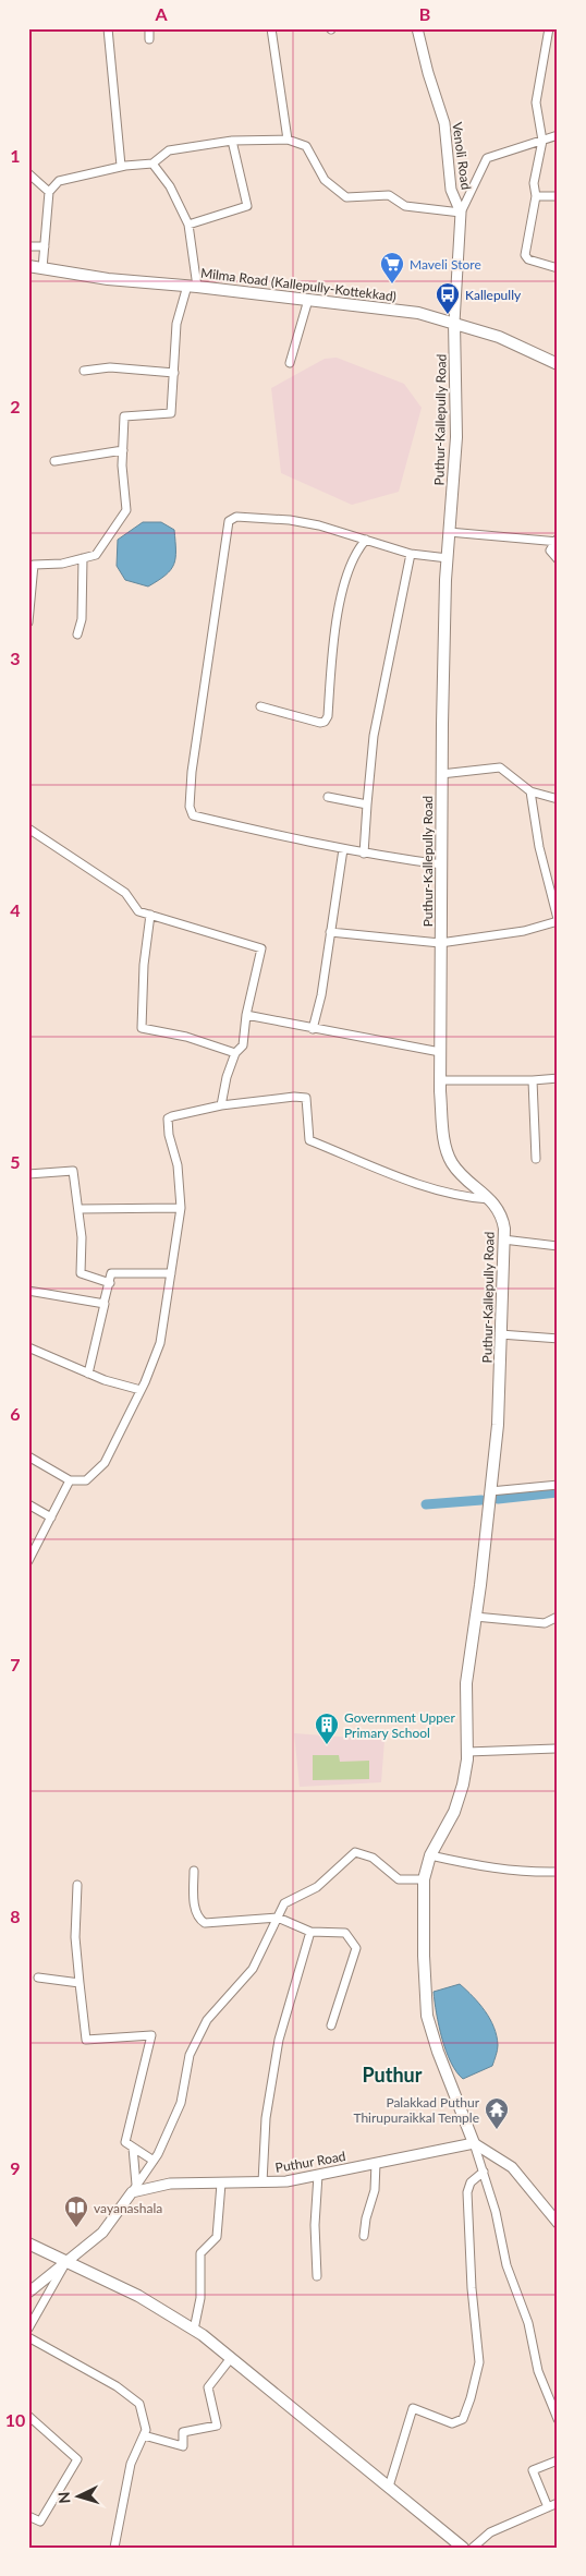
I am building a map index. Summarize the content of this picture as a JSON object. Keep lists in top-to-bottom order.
{
  "streets": {
    "main road": ["Milma Road (Kallepully-Kottekkad)", "Puthur-Kallepully Road"],
    "street": ["Venoli Road", "Puthur Road"]
  },
  "crossings": [
    ["Venoli Road", "Milma Road (Kallepully-Kottekkad)"],
    ["Venoli Road", "Puthur-Kallepully Road"],
    ["Milma Road (Kallepully-Kottekkad)", "Puthur-Kallepully Road"],
    ["Puthur-Kallepully Road", "Puthur Road"]
  ],
  "districts": ["Puthur"],
  "places": {
    "supermarket": ["Maveli Store"],
    "bus stop": ["Kallepully"],
    "building": ["Government Upper Primary School"],
    "temple": ["Palakkad Puthur Thirupuraikkal Temple"],
    "library": ["vayanashala"]
  },
  "north": "left",
  "grid": {
    "columns": ["A", "B"],
    "rows": [
      "1",
      "2",
      "3",
      "4",
      "5",
      "6",
      "7",
      "8",
      "9",
      "10"
    ]
  }
}
